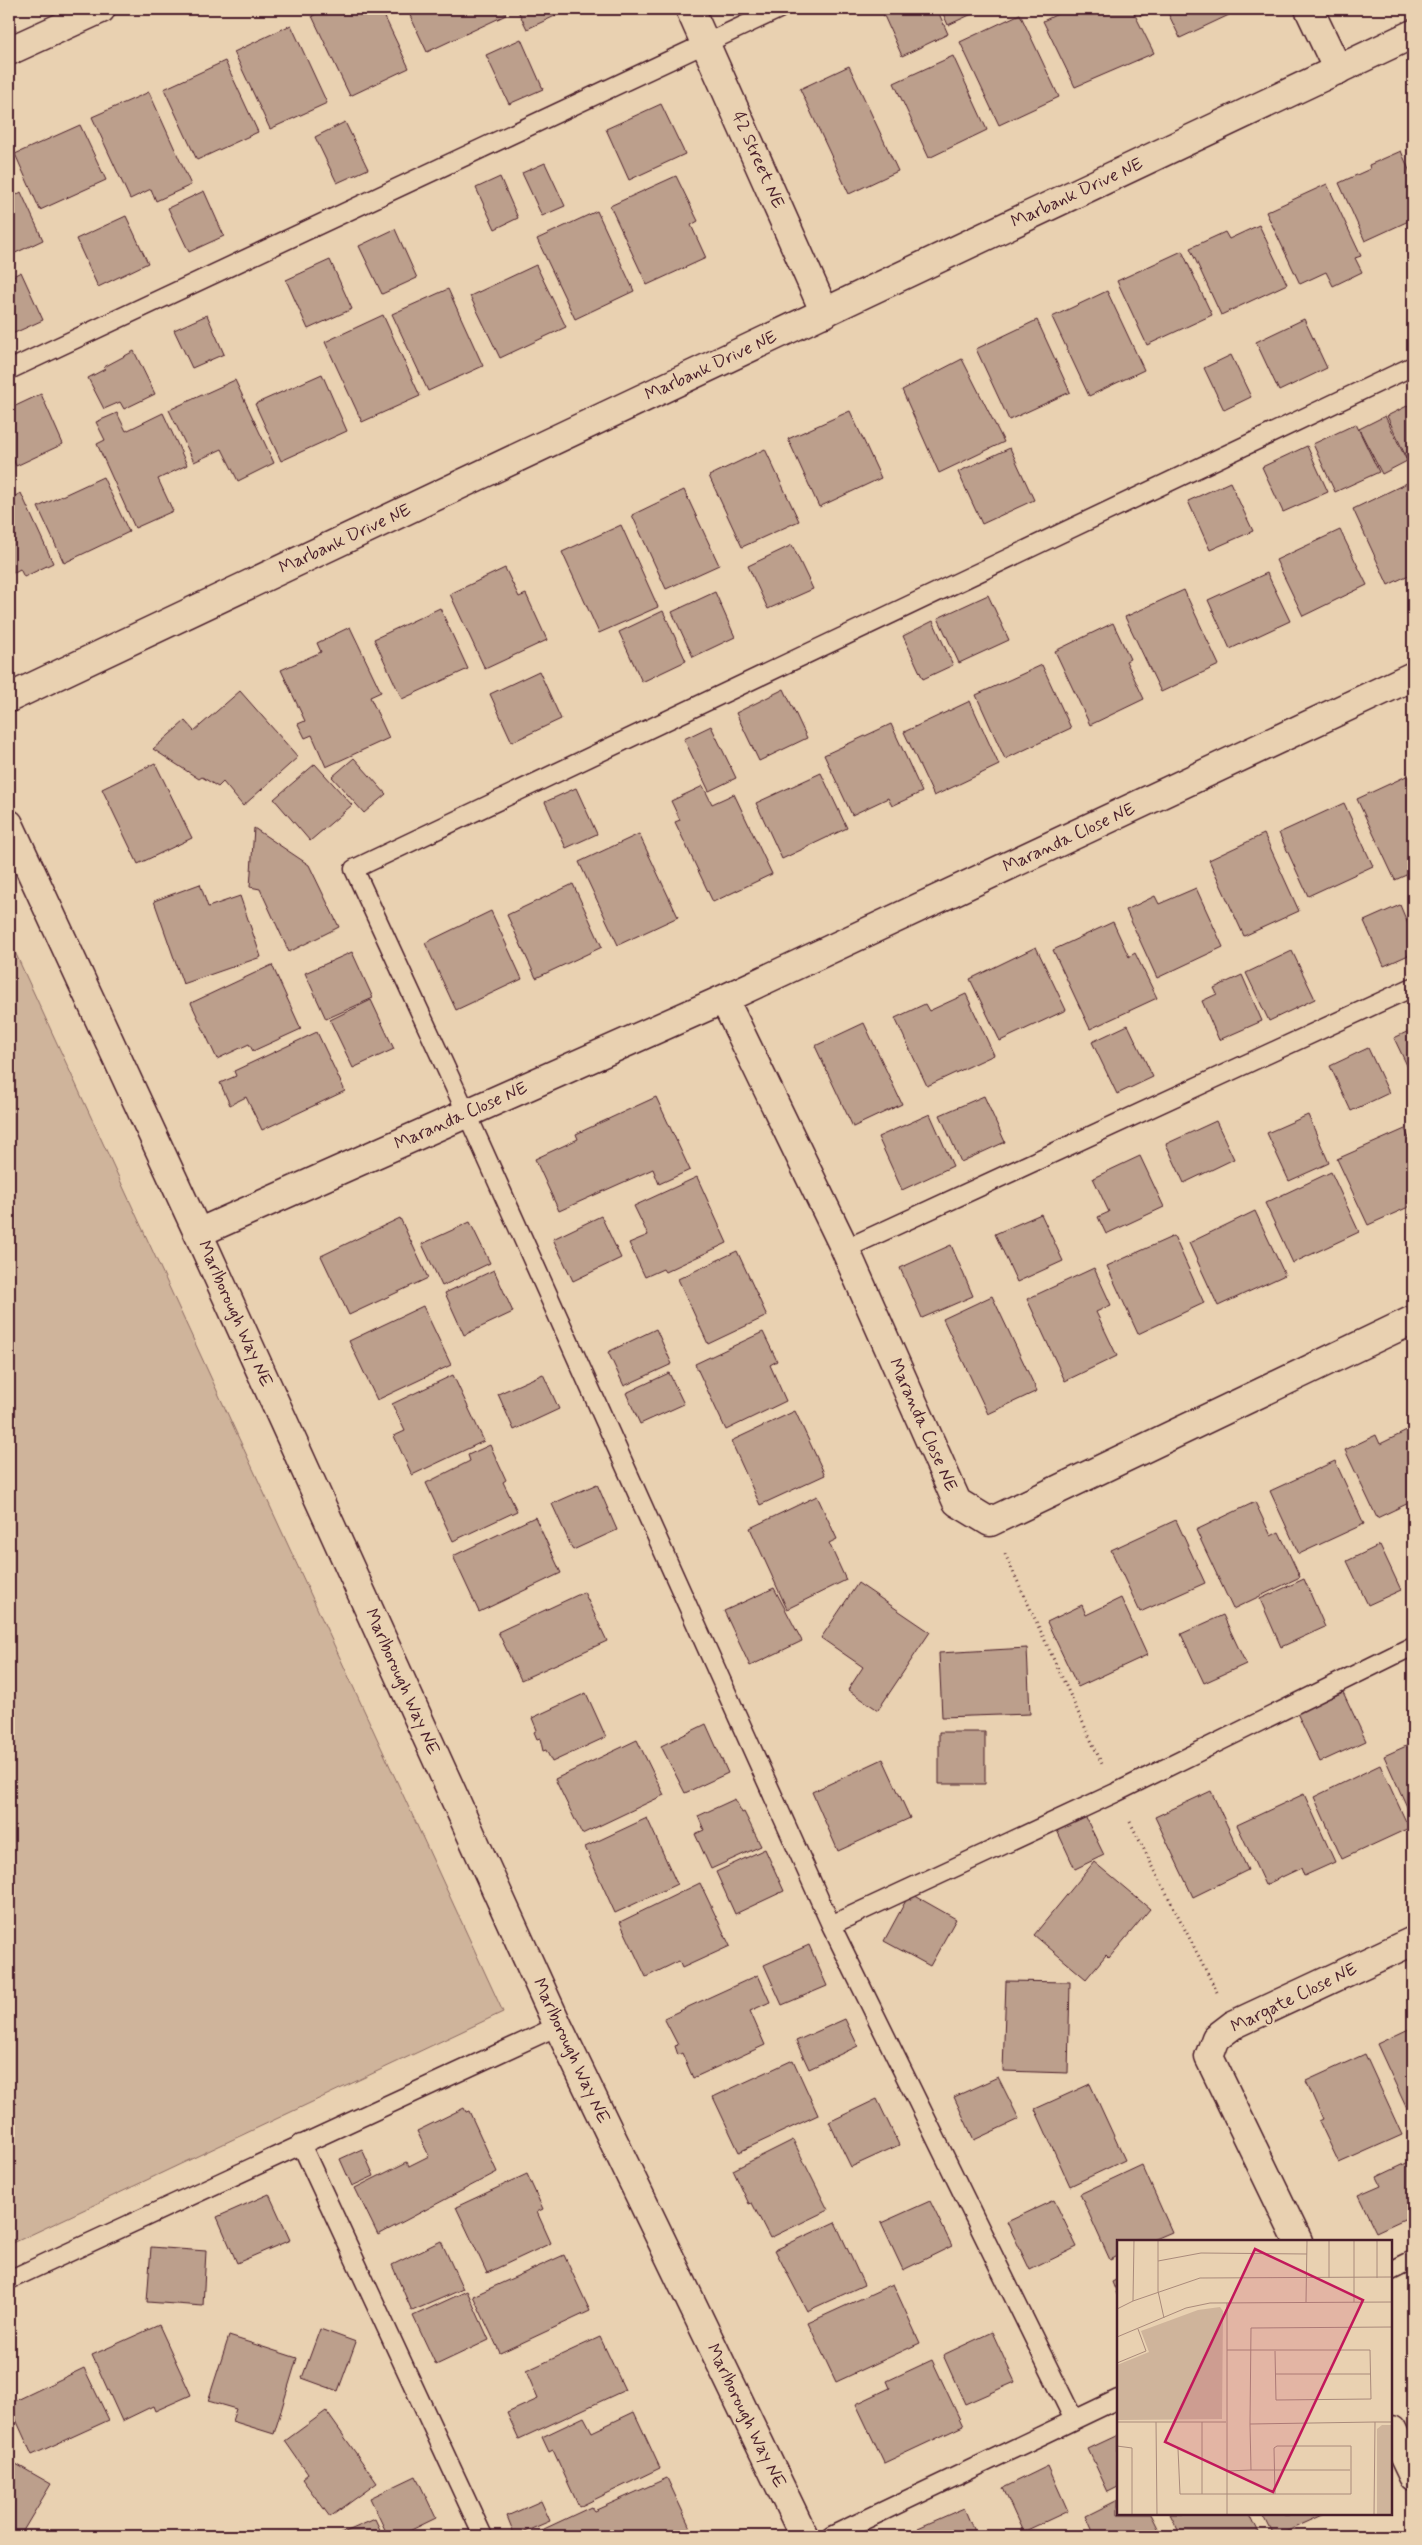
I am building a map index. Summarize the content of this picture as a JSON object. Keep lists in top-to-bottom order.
{
  "streets": {
    "street": [
      "42 Street NE",
      "Marbank Drive NE",
      "Maranda Close NE",
      "Marlborough Way NE",
      "Margate Close NE"
    ]
  },
  "crossings": [
    ["42 Street NE", "Marbank Drive NE"],
    ["Maranda Close NE", "Marlborough Way NE"]
  ]
}
